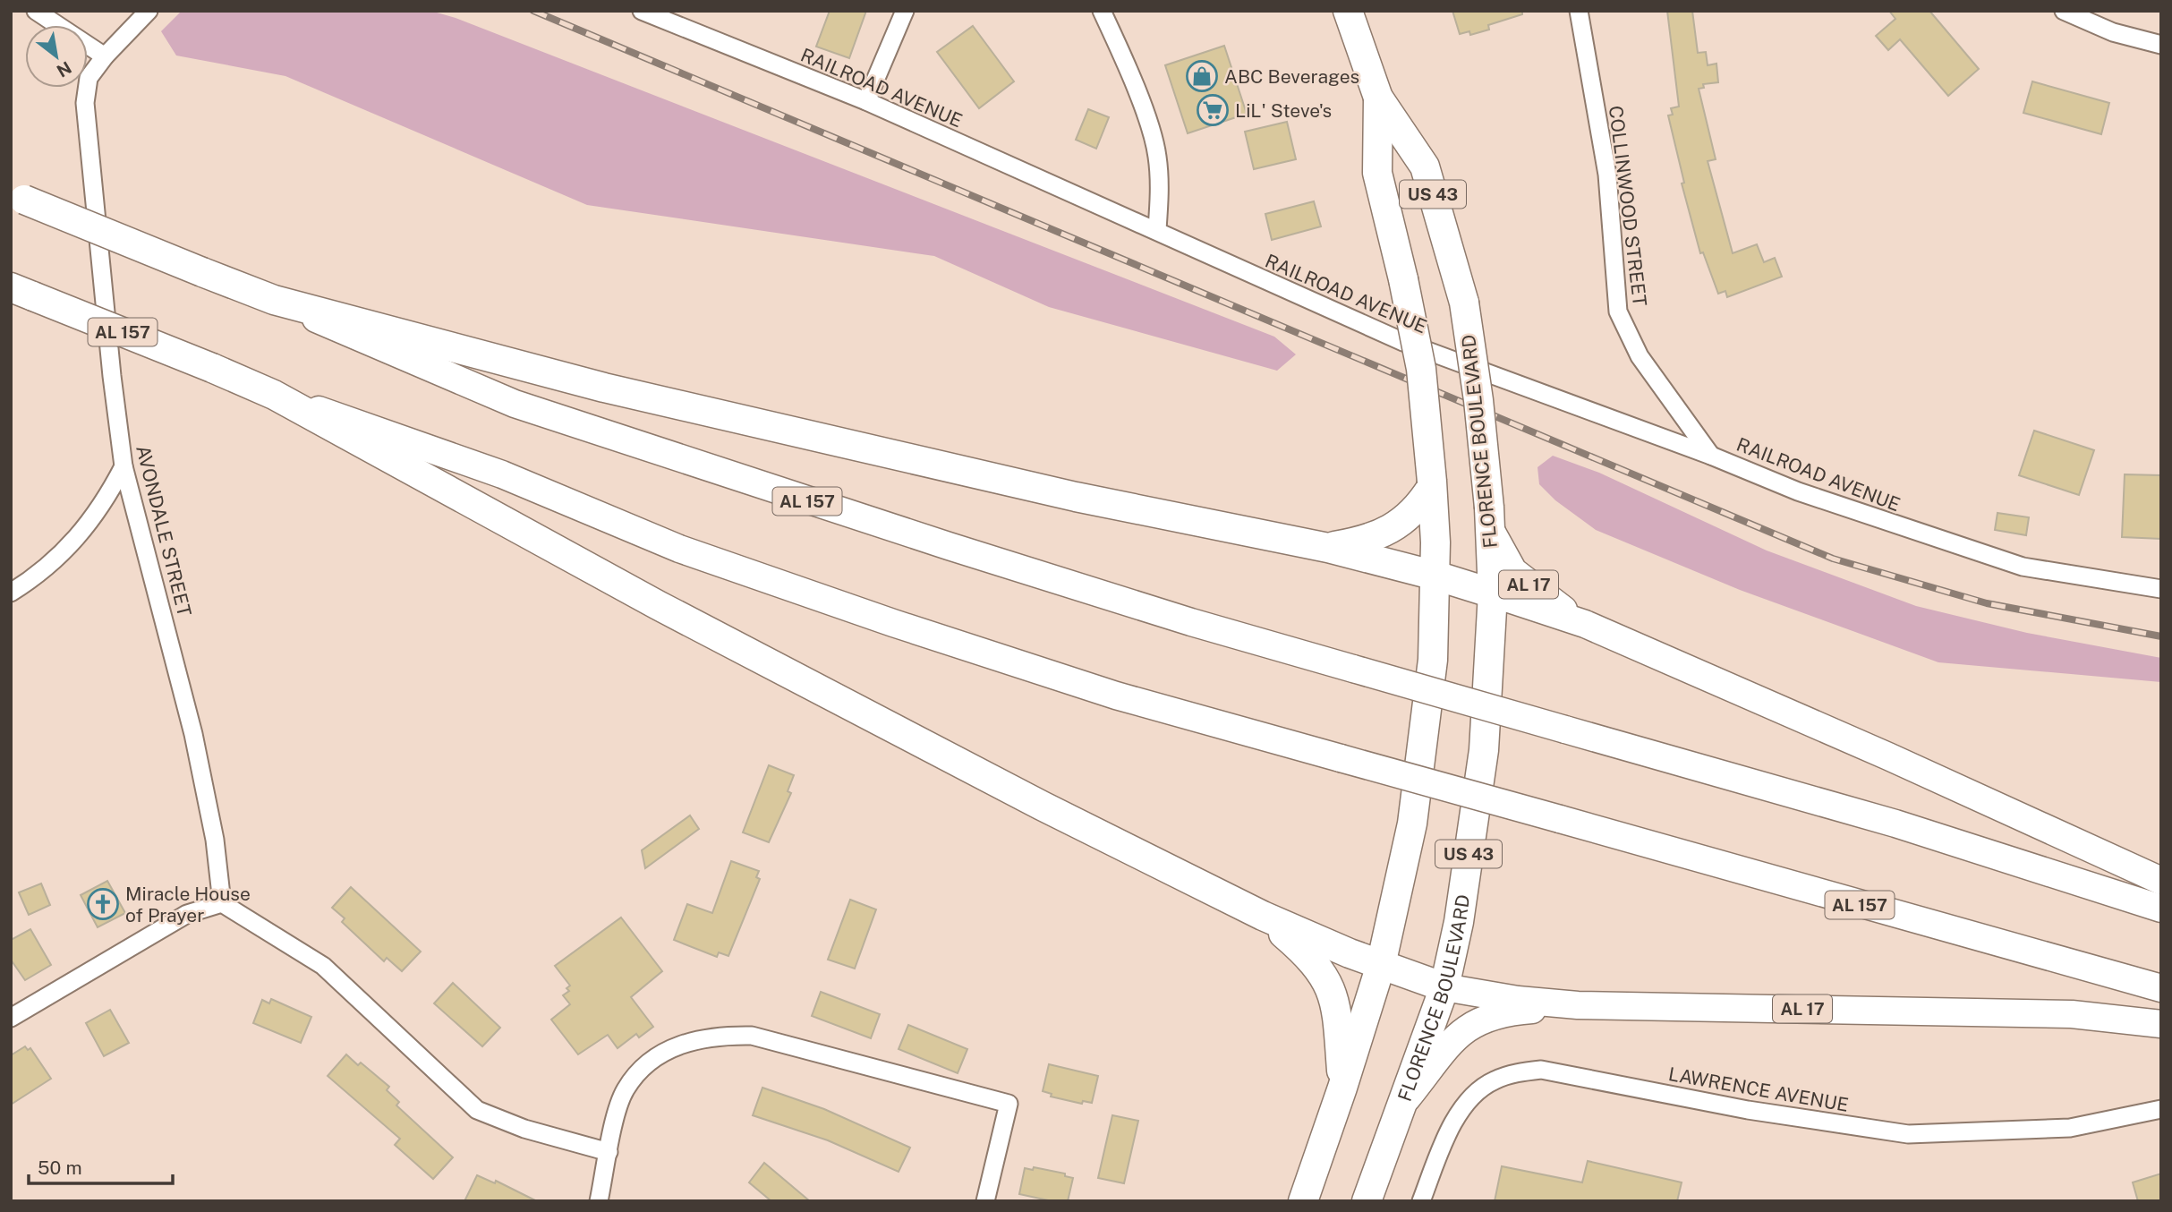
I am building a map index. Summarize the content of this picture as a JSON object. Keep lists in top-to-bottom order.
{
  "streets": {
    "highway": [
      "US 43",
      "AL 157",
      "FLORENCE BOULEVARD",
      "AL 17"
    ],
    "street": [
      "RAILROAD AVENUE",
      "COLLINWOOD STREET",
      "AVONDALE STREET",
      "LAWRENCE AVENUE"
    ]
  },
  "crossings": [
    ["RAILROAD AVENUE", "COLLINWOOD STREET"],
    ["FLORENCE BOULEVARD", "AL 17"]
  ],
  "places": {
    "shop": ["ABC Beverages"],
    "supermarket": ["LiL' Steve's"],
    "church": ["Miracle House of Prayer"]
  },
  "scale_bar": "50 m",
  "north": "bottom right"
}
